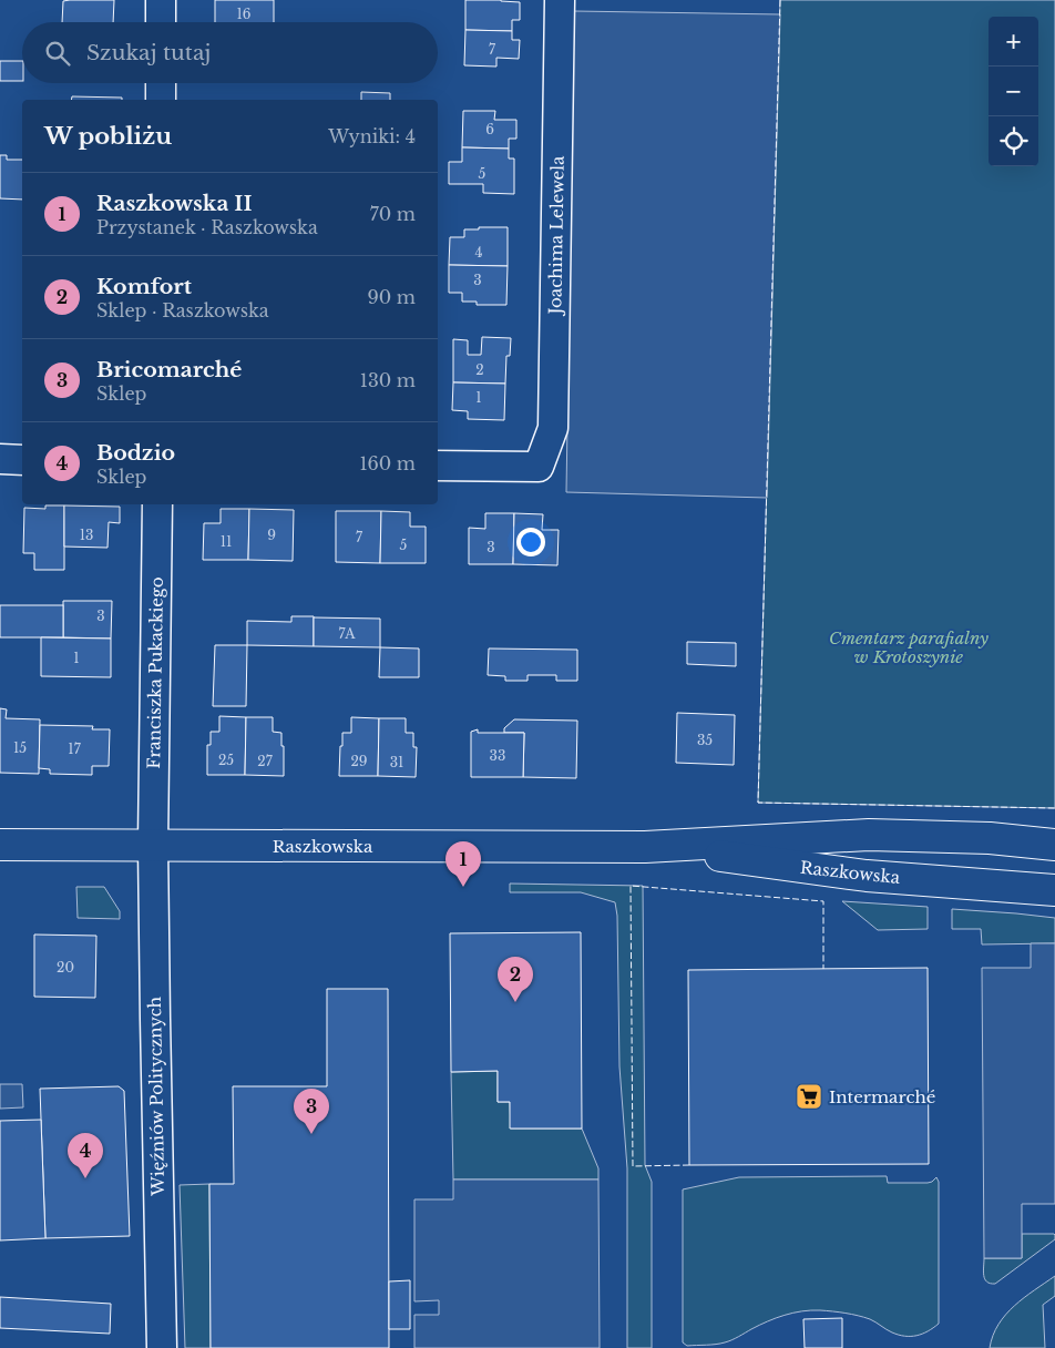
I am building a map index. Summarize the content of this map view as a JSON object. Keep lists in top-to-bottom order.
{
  "streets": {
    "main road": ["Raszkowska"],
    "street": ["Joachima Lelewela", "Franciszka Pukackiego", "Więźniów Politycznych"]
  },
  "crossings": [
    ["Franciszka Pukackiego", "Raszkowska"],
    ["Franciszka Pukackiego", "Więźniów Politycznych"],
    ["Raszkowska", "Więźniów Politycznych"]
  ],
  "parks": ["Cmentarz parafialny w Krotoszynie"],
  "places": {
    "supermarket": ["Intermarché"]
  },
  "house_numbers": [
    "16",
    "7",
    "6",
    "5",
    "4",
    "3",
    "2",
    "1",
    "13",
    "9",
    "7",
    "11",
    "5",
    "3",
    "3",
    "7A",
    "1",
    "35",
    "15",
    "17",
    "33",
    "25",
    "27",
    "29",
    "31",
    "20"
  ],
  "page": {
    "map_buttons": ["+", "−"],
    "search": "Szukaj tutaj",
    "heading": ["W pobliżu", "Wyniki: 4"],
    "list": [
      {
        "mark": "1",
        "name": "Raszkowska II",
        "note": "Przystanek · Raszkowska",
        "value": "70 m"
      },
      {
        "mark": "2",
        "name": "Komfort",
        "note": "Sklep · Raszkowska",
        "value": "90 m"
      },
      {
        "mark": "3",
        "name": "Bricomarché",
        "note": "Sklep",
        "value": "130 m"
      },
      {
        "mark": "4",
        "name": "Bodzio",
        "note": "Sklep",
        "value": "160 m"
      }
    ],
    "pins": [
      "1",
      "2",
      "3",
      "4"
    ]
  }
}
